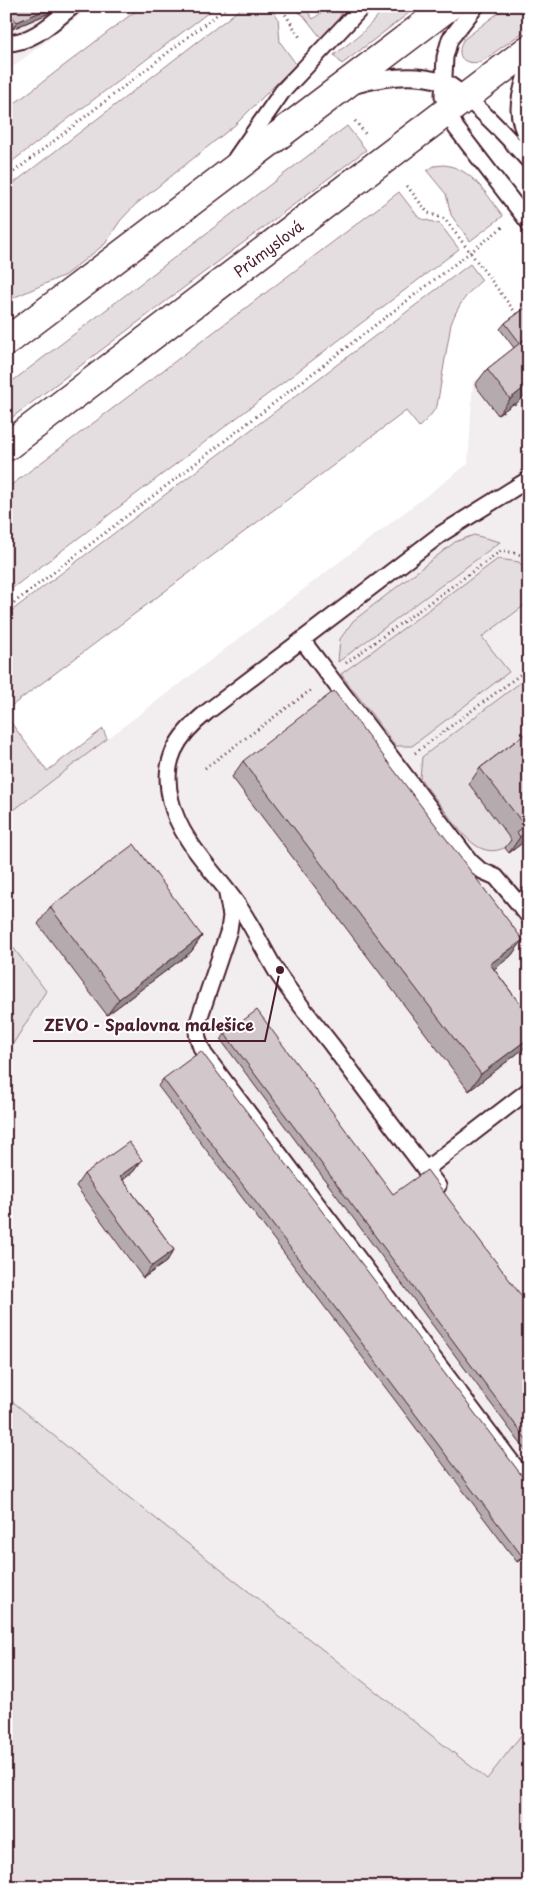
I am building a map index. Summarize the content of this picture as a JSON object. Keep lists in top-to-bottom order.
{
  "streets": {
    "main road": ["Průmyslová"]
  },
  "places": ["ZEVO - Spalovna malešice"]
}
